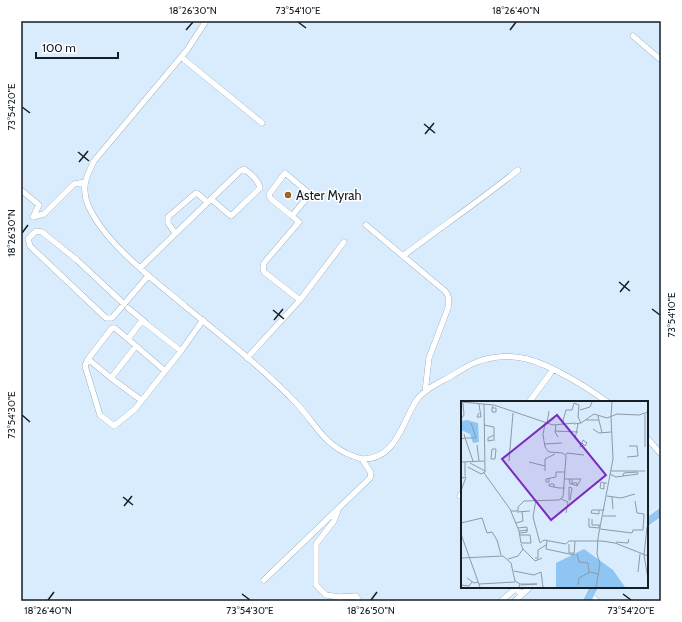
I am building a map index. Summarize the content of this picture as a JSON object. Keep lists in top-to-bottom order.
{
  "places": ["Aster Myrah"],
  "scale_bar": "100 m",
  "coordinates": [
    "18°26'30\"N",
    "73°54'10\"E",
    "18°26'40\"N",
    "73°54'20\"E",
    "73°54'30\"E",
    "18°26'50\"N"
  ]
}
